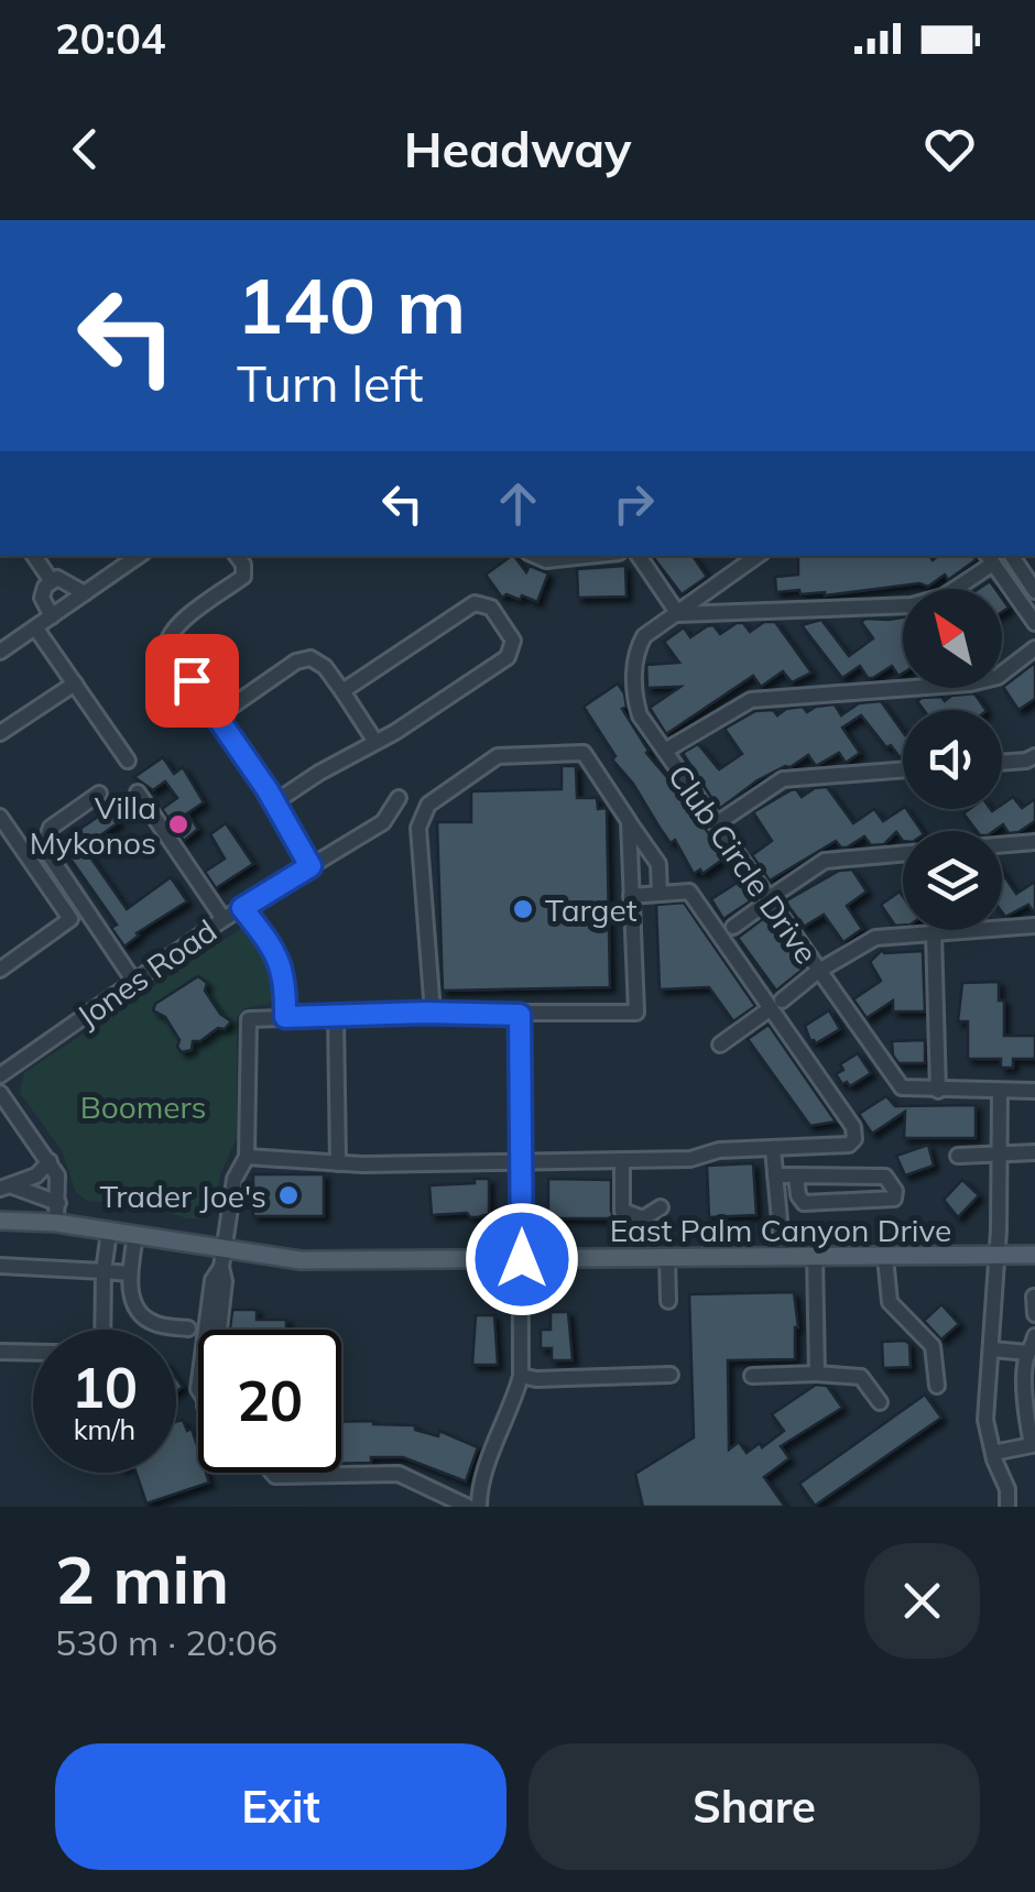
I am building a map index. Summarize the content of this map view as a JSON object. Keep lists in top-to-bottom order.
{
  "streets": {
    "main road": ["East Palm Canyon Drive"],
    "street": ["Club Circle Drive", "Jones Road"]
  },
  "parks": ["Boomers"],
  "places": ["Villa Mykonos", "Target", "Trader Joe's"],
  "north": "top left",
  "page": {
    "status": "20:04",
    "header": "Headway",
    "turn": ["140 m", "Turn left"],
    "speed": "10 km/h",
    "limit": "20",
    "heading": ["2 min", "530 m · 20:06"],
    "buttons": ["Exit", "Share"]
  }
}
